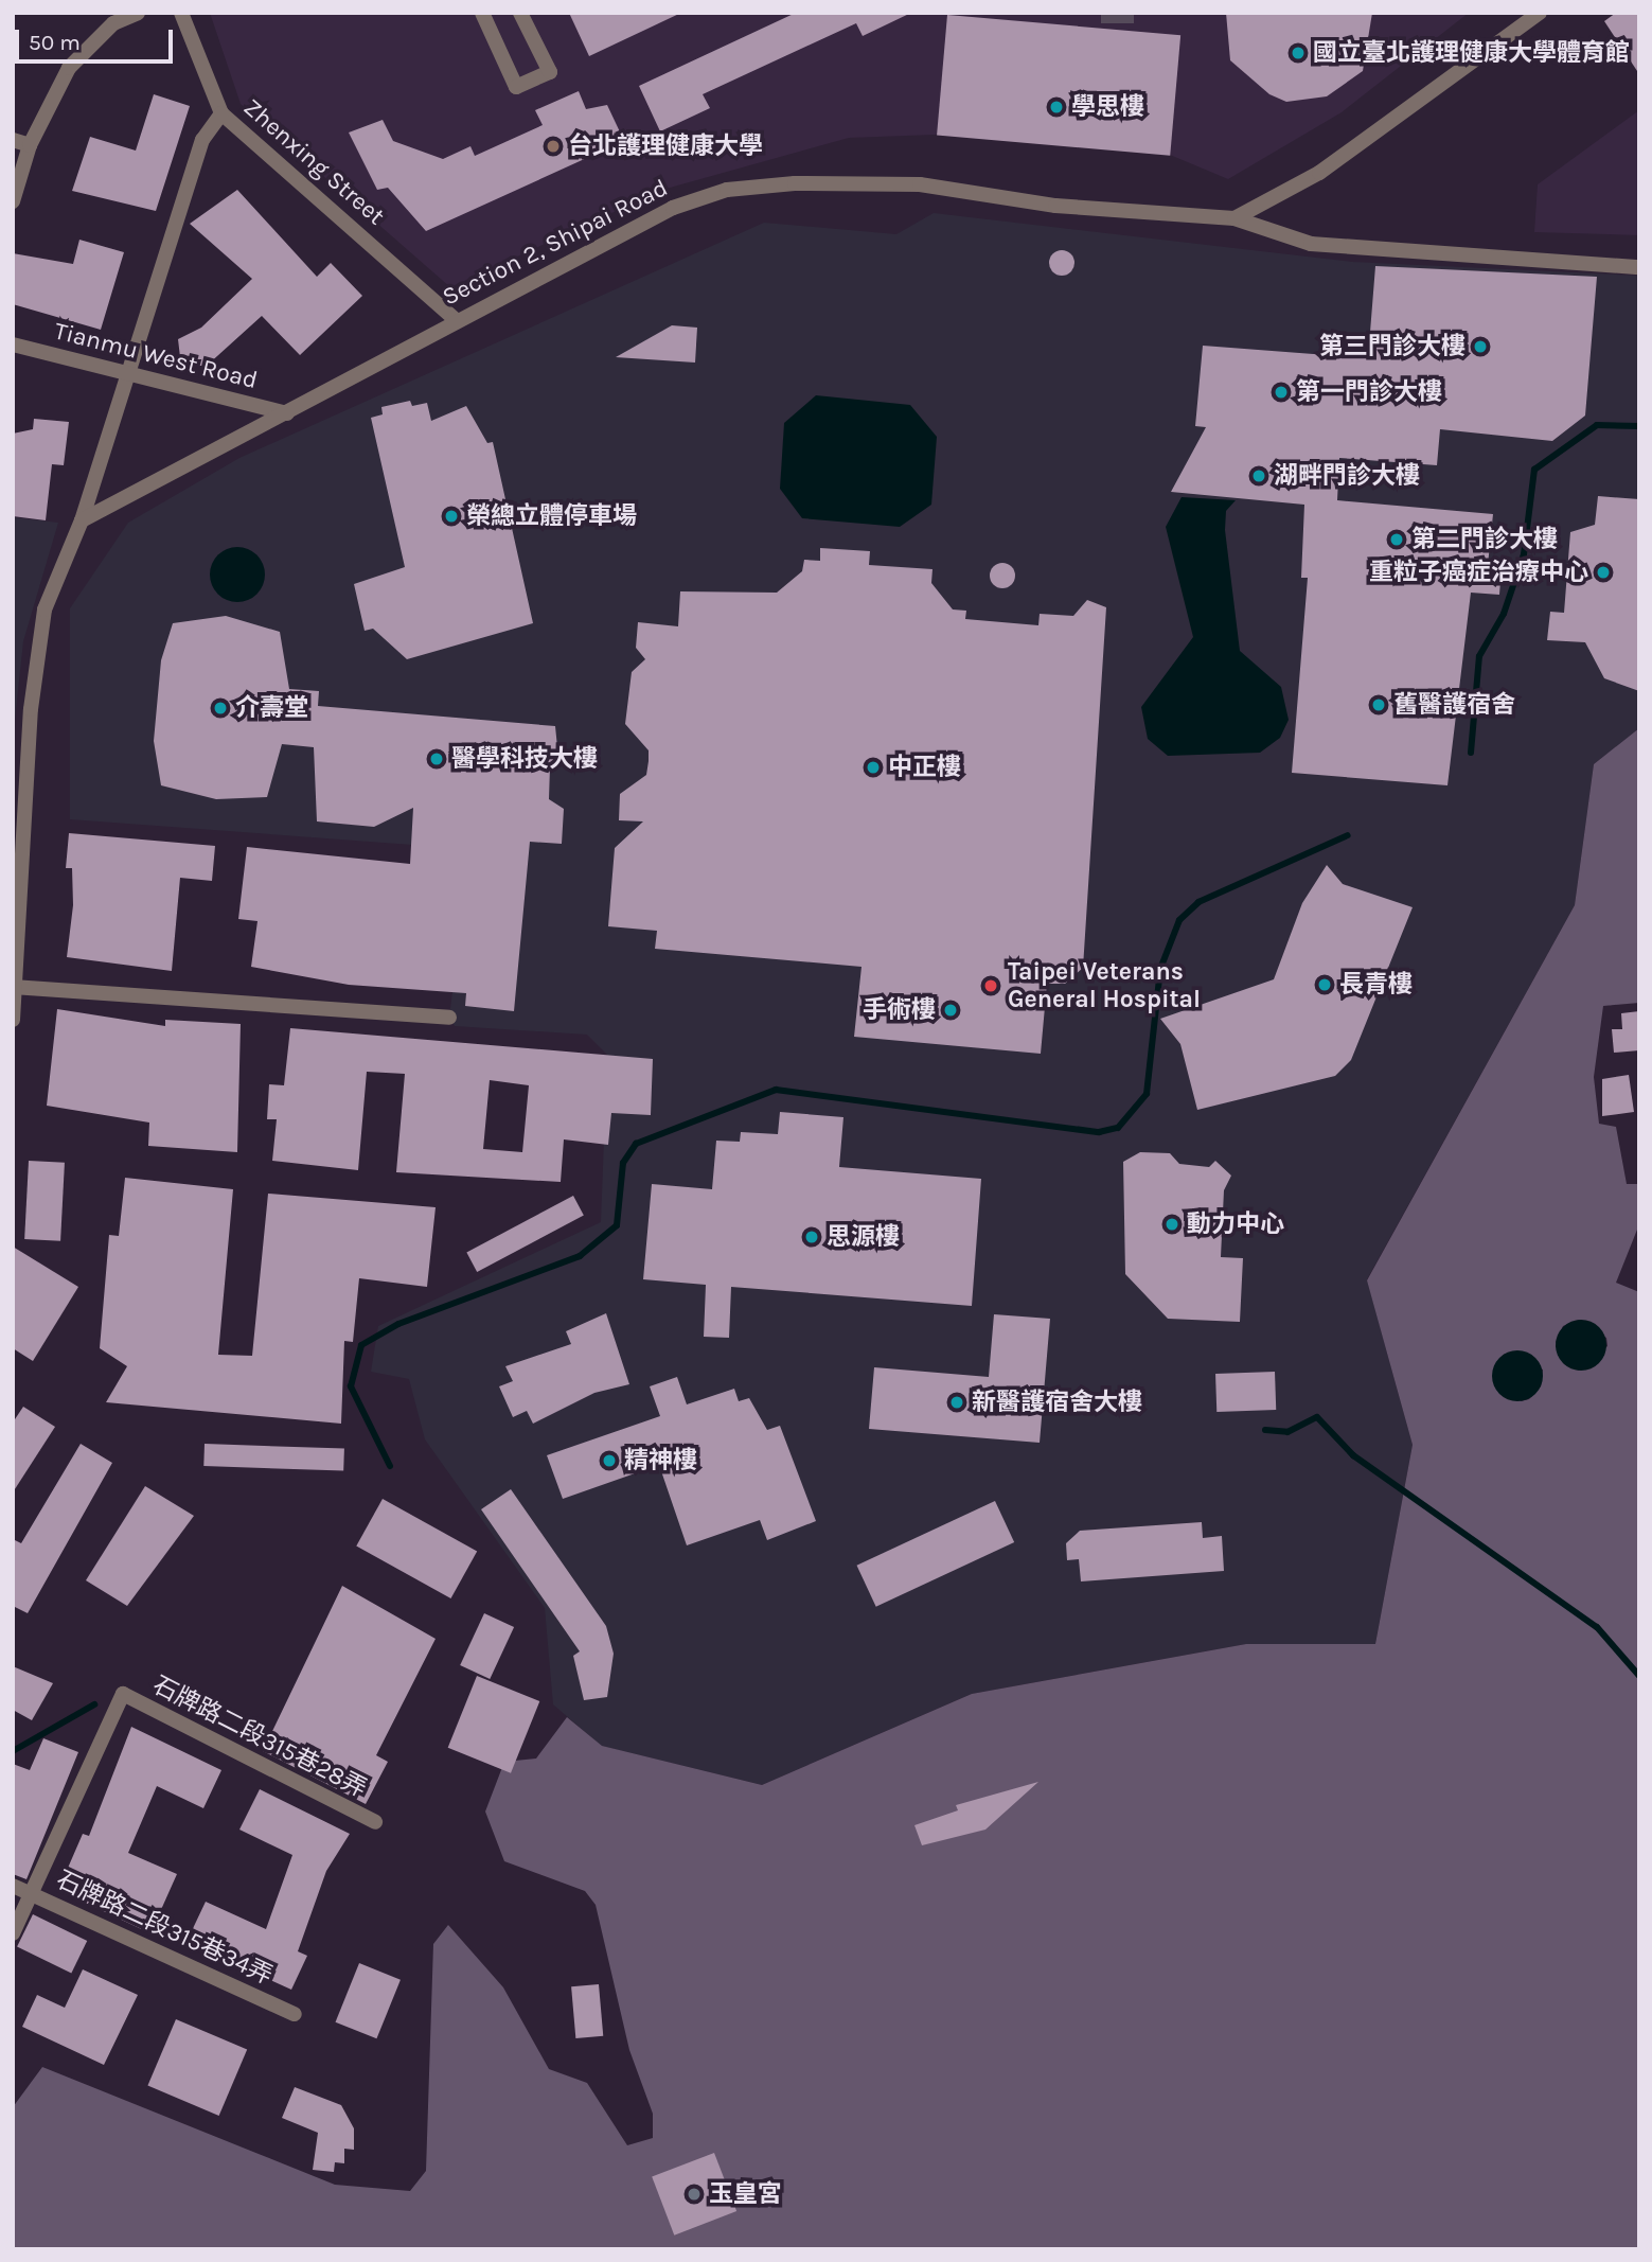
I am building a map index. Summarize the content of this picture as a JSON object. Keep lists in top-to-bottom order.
{
  "streets": {
    "street": [
      "Zhenxing Street",
      "Section 2, Shipai Road",
      "Tianmu West Road",
      "石牌路二段315巷28弄",
      "石牌路二段315巷34弄"
    ]
  },
  "crossings": [
    ["Zhenxing Street", "Section 2, Shipai Road"],
    ["Section 2, Shipai Road", "Tianmu West Road"],
    ["石牌路二段315巷28弄", "石牌路二段315巷34弄"]
  ],
  "places": [
    "國立臺北護理健康大學體育館",
    "學思樓",
    "台北護理健康大學",
    "第三門診大樓",
    "第一門診大樓",
    "湖畔門診大樓",
    "榮總立體停車場",
    "第二門診大樓",
    "重粒子癌症治療中心",
    "舊醫護宿舍",
    "介壽堂",
    "醫學科技大樓",
    "中正樓",
    "長青樓",
    "Taipei Veterans General Hospital",
    "手術樓",
    "動力中心",
    "思源樓",
    "新醫護宿舍大樓",
    "精神樓",
    "玉皇宮"
  ],
  "scale_bar": "50 m"
}
